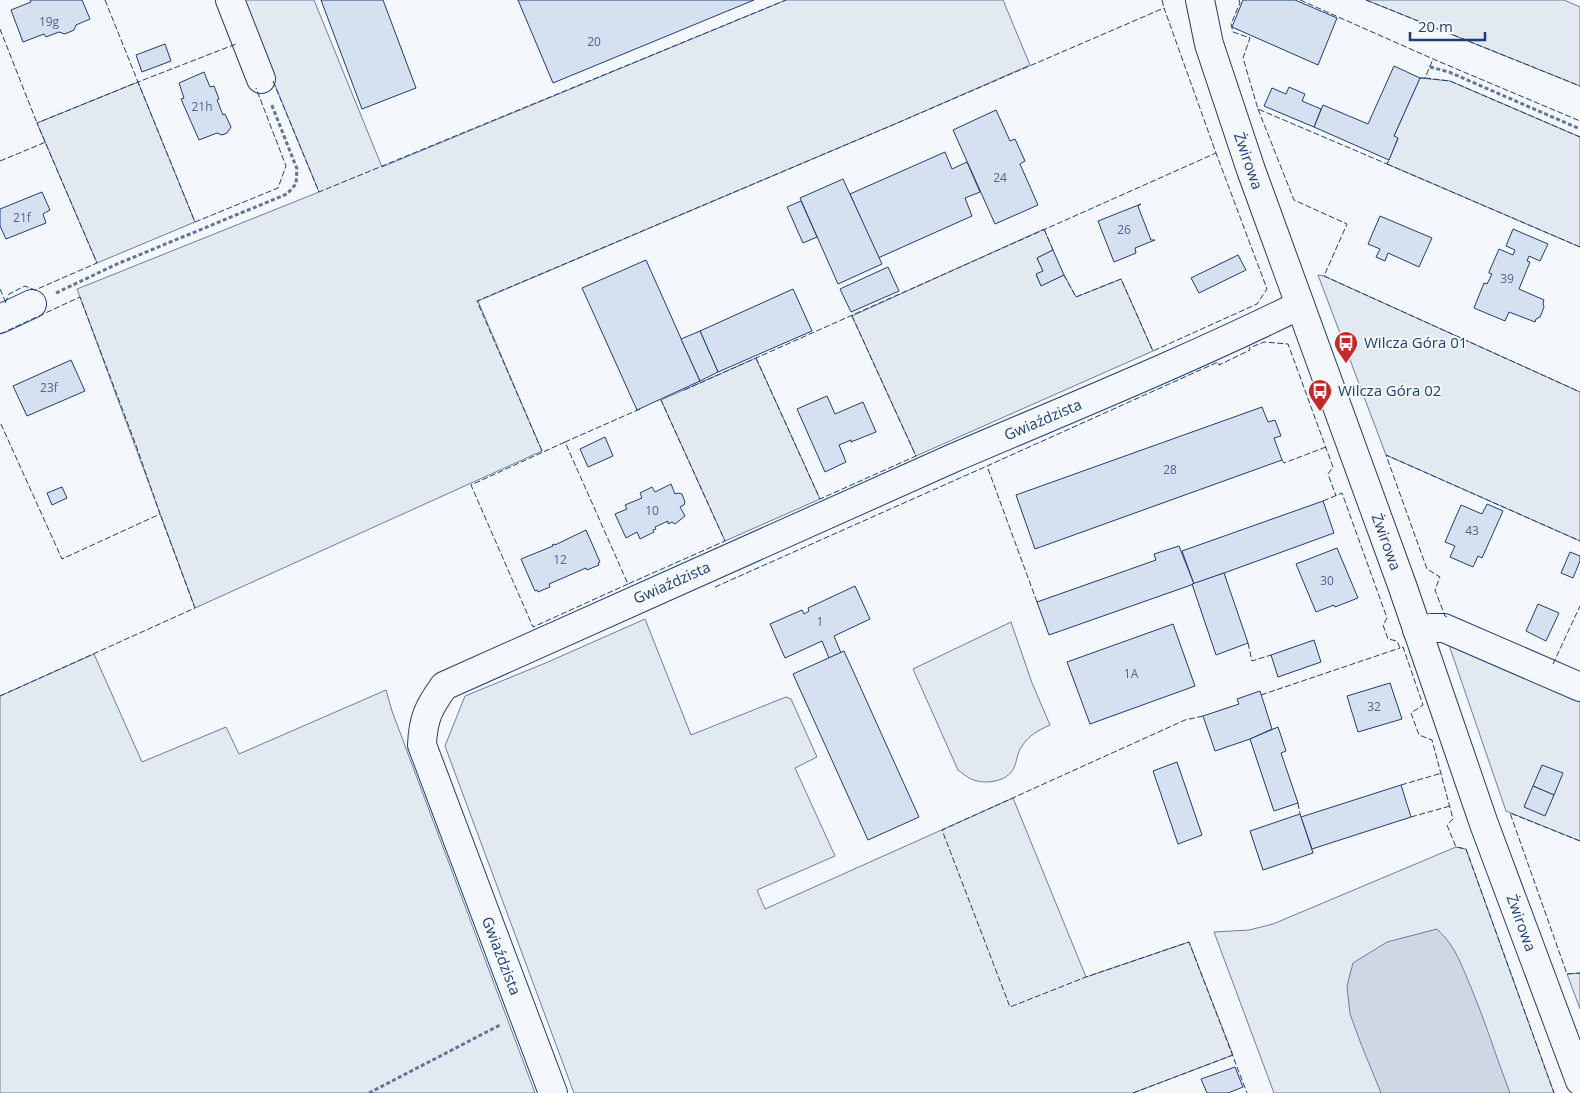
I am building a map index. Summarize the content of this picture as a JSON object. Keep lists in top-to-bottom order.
{
  "streets": {
    "street": ["Żwirowa", "Gwiaździsta"]
  },
  "crossings": [
    ["Żwirowa", "Gwiaździsta"]
  ],
  "places": {
    "bus stop": ["Wilcza Góra 01", "Wilcza Góra 02"]
  },
  "house_numbers": [
    "19g",
    "20",
    "21h",
    "24",
    "21f",
    "26",
    "39",
    "23f",
    "28",
    "10",
    "43",
    "12",
    "30",
    "1",
    "1A",
    "32"
  ],
  "scale_bar": "20 m"
}
